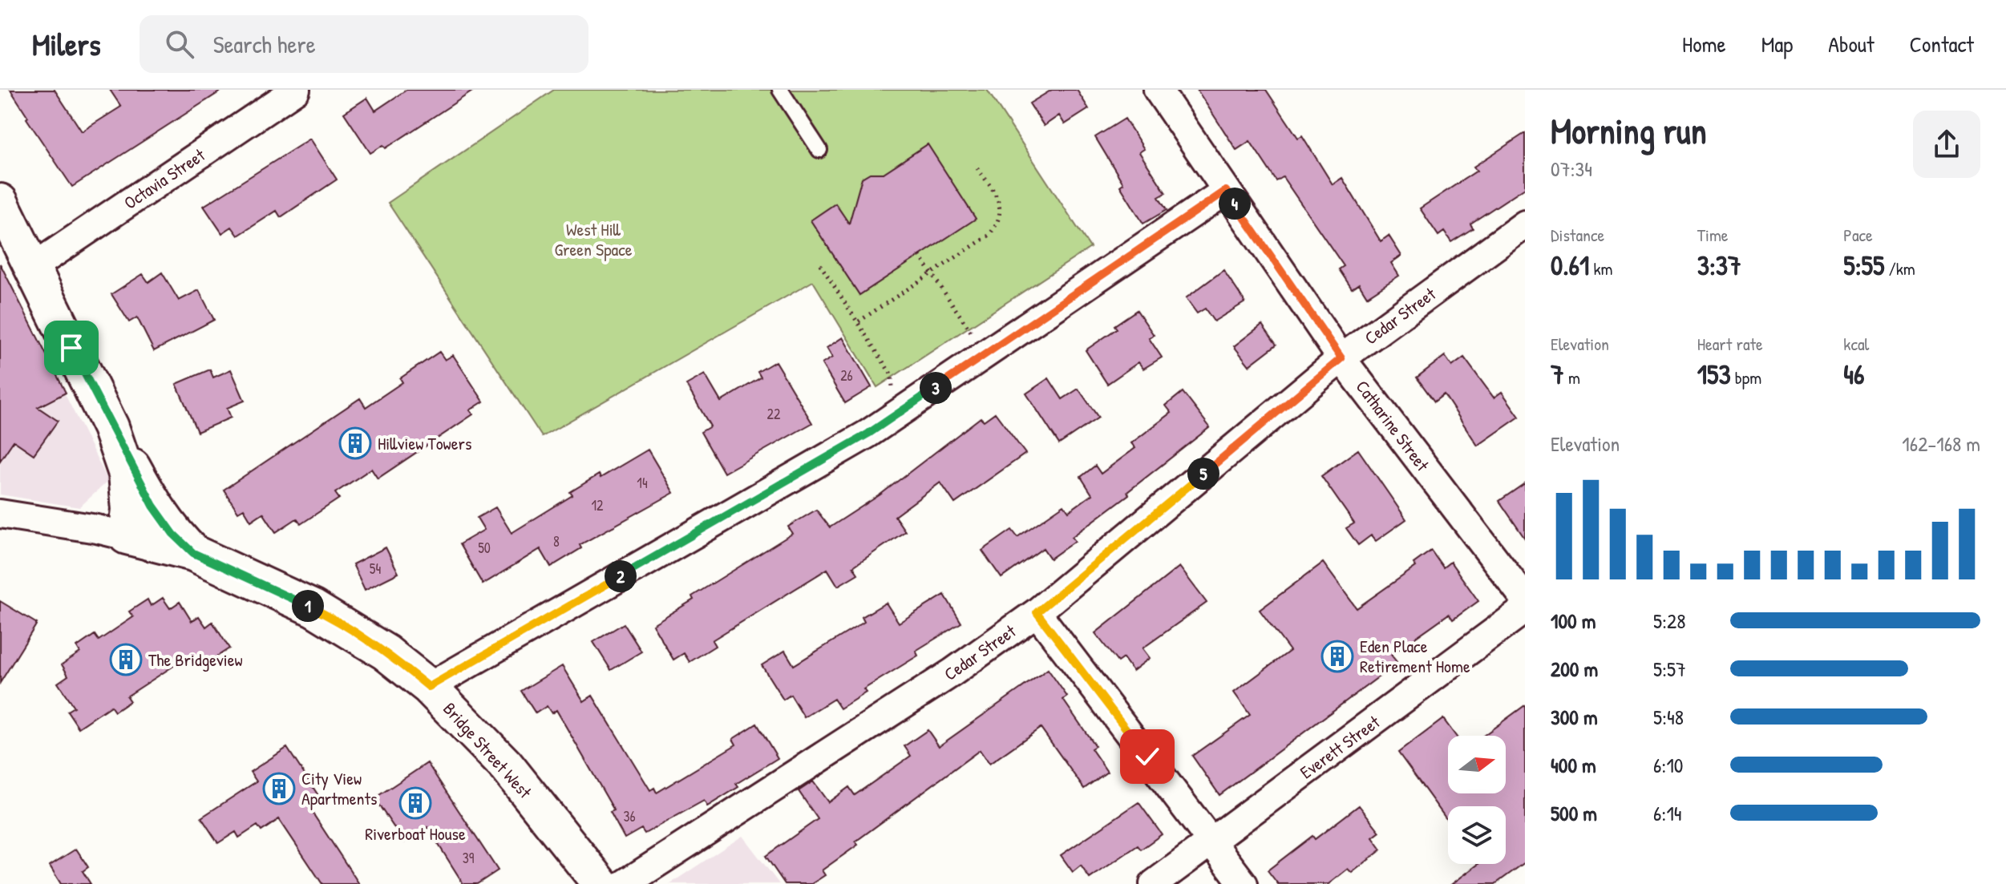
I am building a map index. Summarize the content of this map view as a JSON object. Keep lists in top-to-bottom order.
{
  "streets": {
    "street": [
      "Octavia Street",
      "Cedar Street",
      "Catharine Street",
      "Everett Street",
      "Bridge Street West"
    ]
  },
  "crossings": [
    ["Cedar Street", "Catharine Street"]
  ],
  "parks": ["West Hill Green Space"],
  "places": {
    "building": [
      "Hillview Towers",
      "Eden Place Retirement Home",
      "The Bridgeview",
      "City View Apartments",
      "Riverboat House"
    ]
  },
  "house_numbers": [
    "26",
    "22",
    "14",
    "12",
    "8",
    "50",
    "54",
    "36",
    "39"
  ],
  "north": "right",
  "page": {
    "header": "Milers",
    "search": "Search here",
    "nav": [
      "Home",
      "Map",
      "About",
      "Contact"
    ],
    "heading": ["Morning run", "07:34"],
    "pins": [
      "4",
      "3",
      "5",
      "2",
      "1"
    ],
    "stats": [
      ["Distance", "0.61 km"],
      ["Time", "3:37"],
      ["Pace", "5:55 /km"],
      ["Elevation", "7 m"],
      ["Heart rate", "153 bpm"],
      ["kcal", "46"]
    ],
    "chart": ["Elevation", "162–168 m"],
    "list": [
      {
        "name": "100 m",
        "note": "5:28"
      },
      {
        "name": "200 m",
        "note": "5:57"
      },
      {
        "name": "300 m",
        "note": "5:48"
      },
      {
        "name": "400 m",
        "note": "6:10"
      },
      {
        "name": "500 m",
        "note": "6:14"
      }
    ]
  }
}
